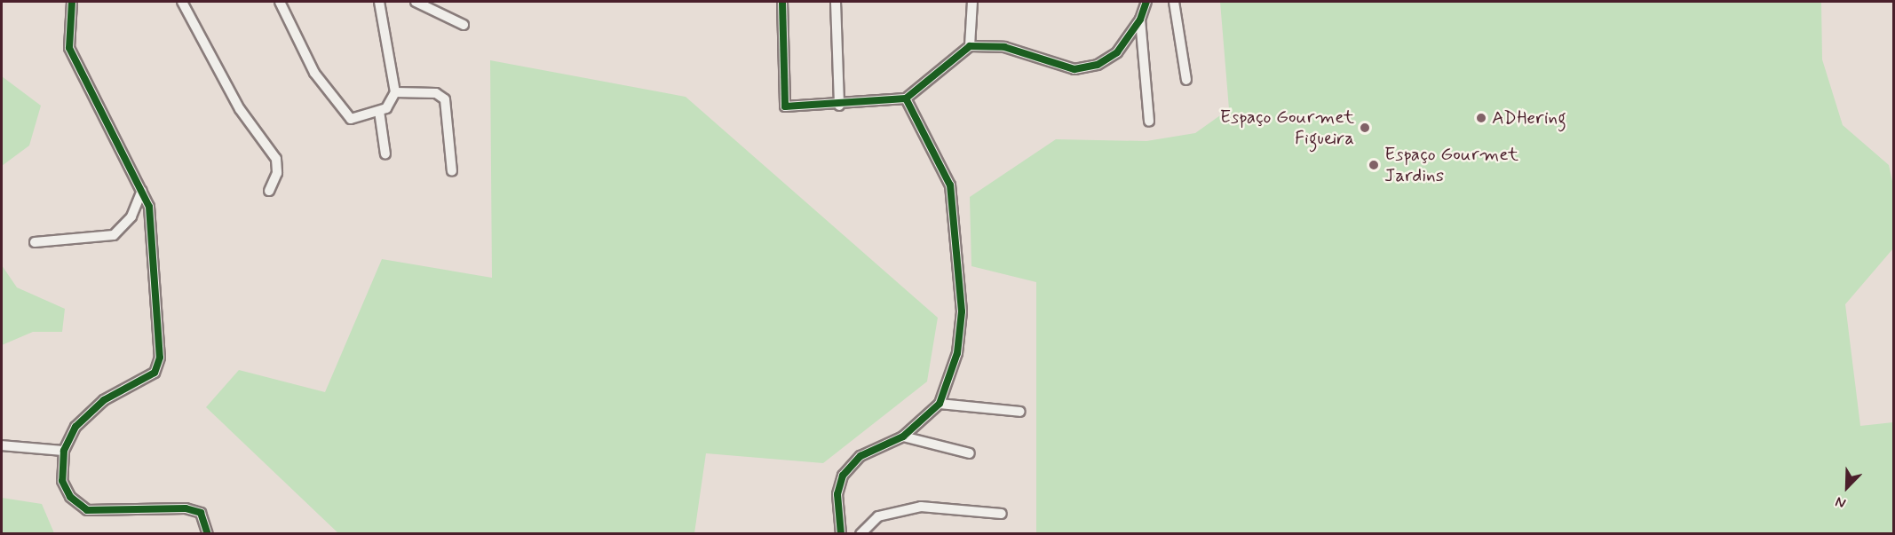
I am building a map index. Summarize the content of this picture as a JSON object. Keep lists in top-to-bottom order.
{
  "places": ["ADHering", "Espaço Gourmet Figueira", "Espaço Gourmet Jardins"],
  "north": "bottom left"
}
